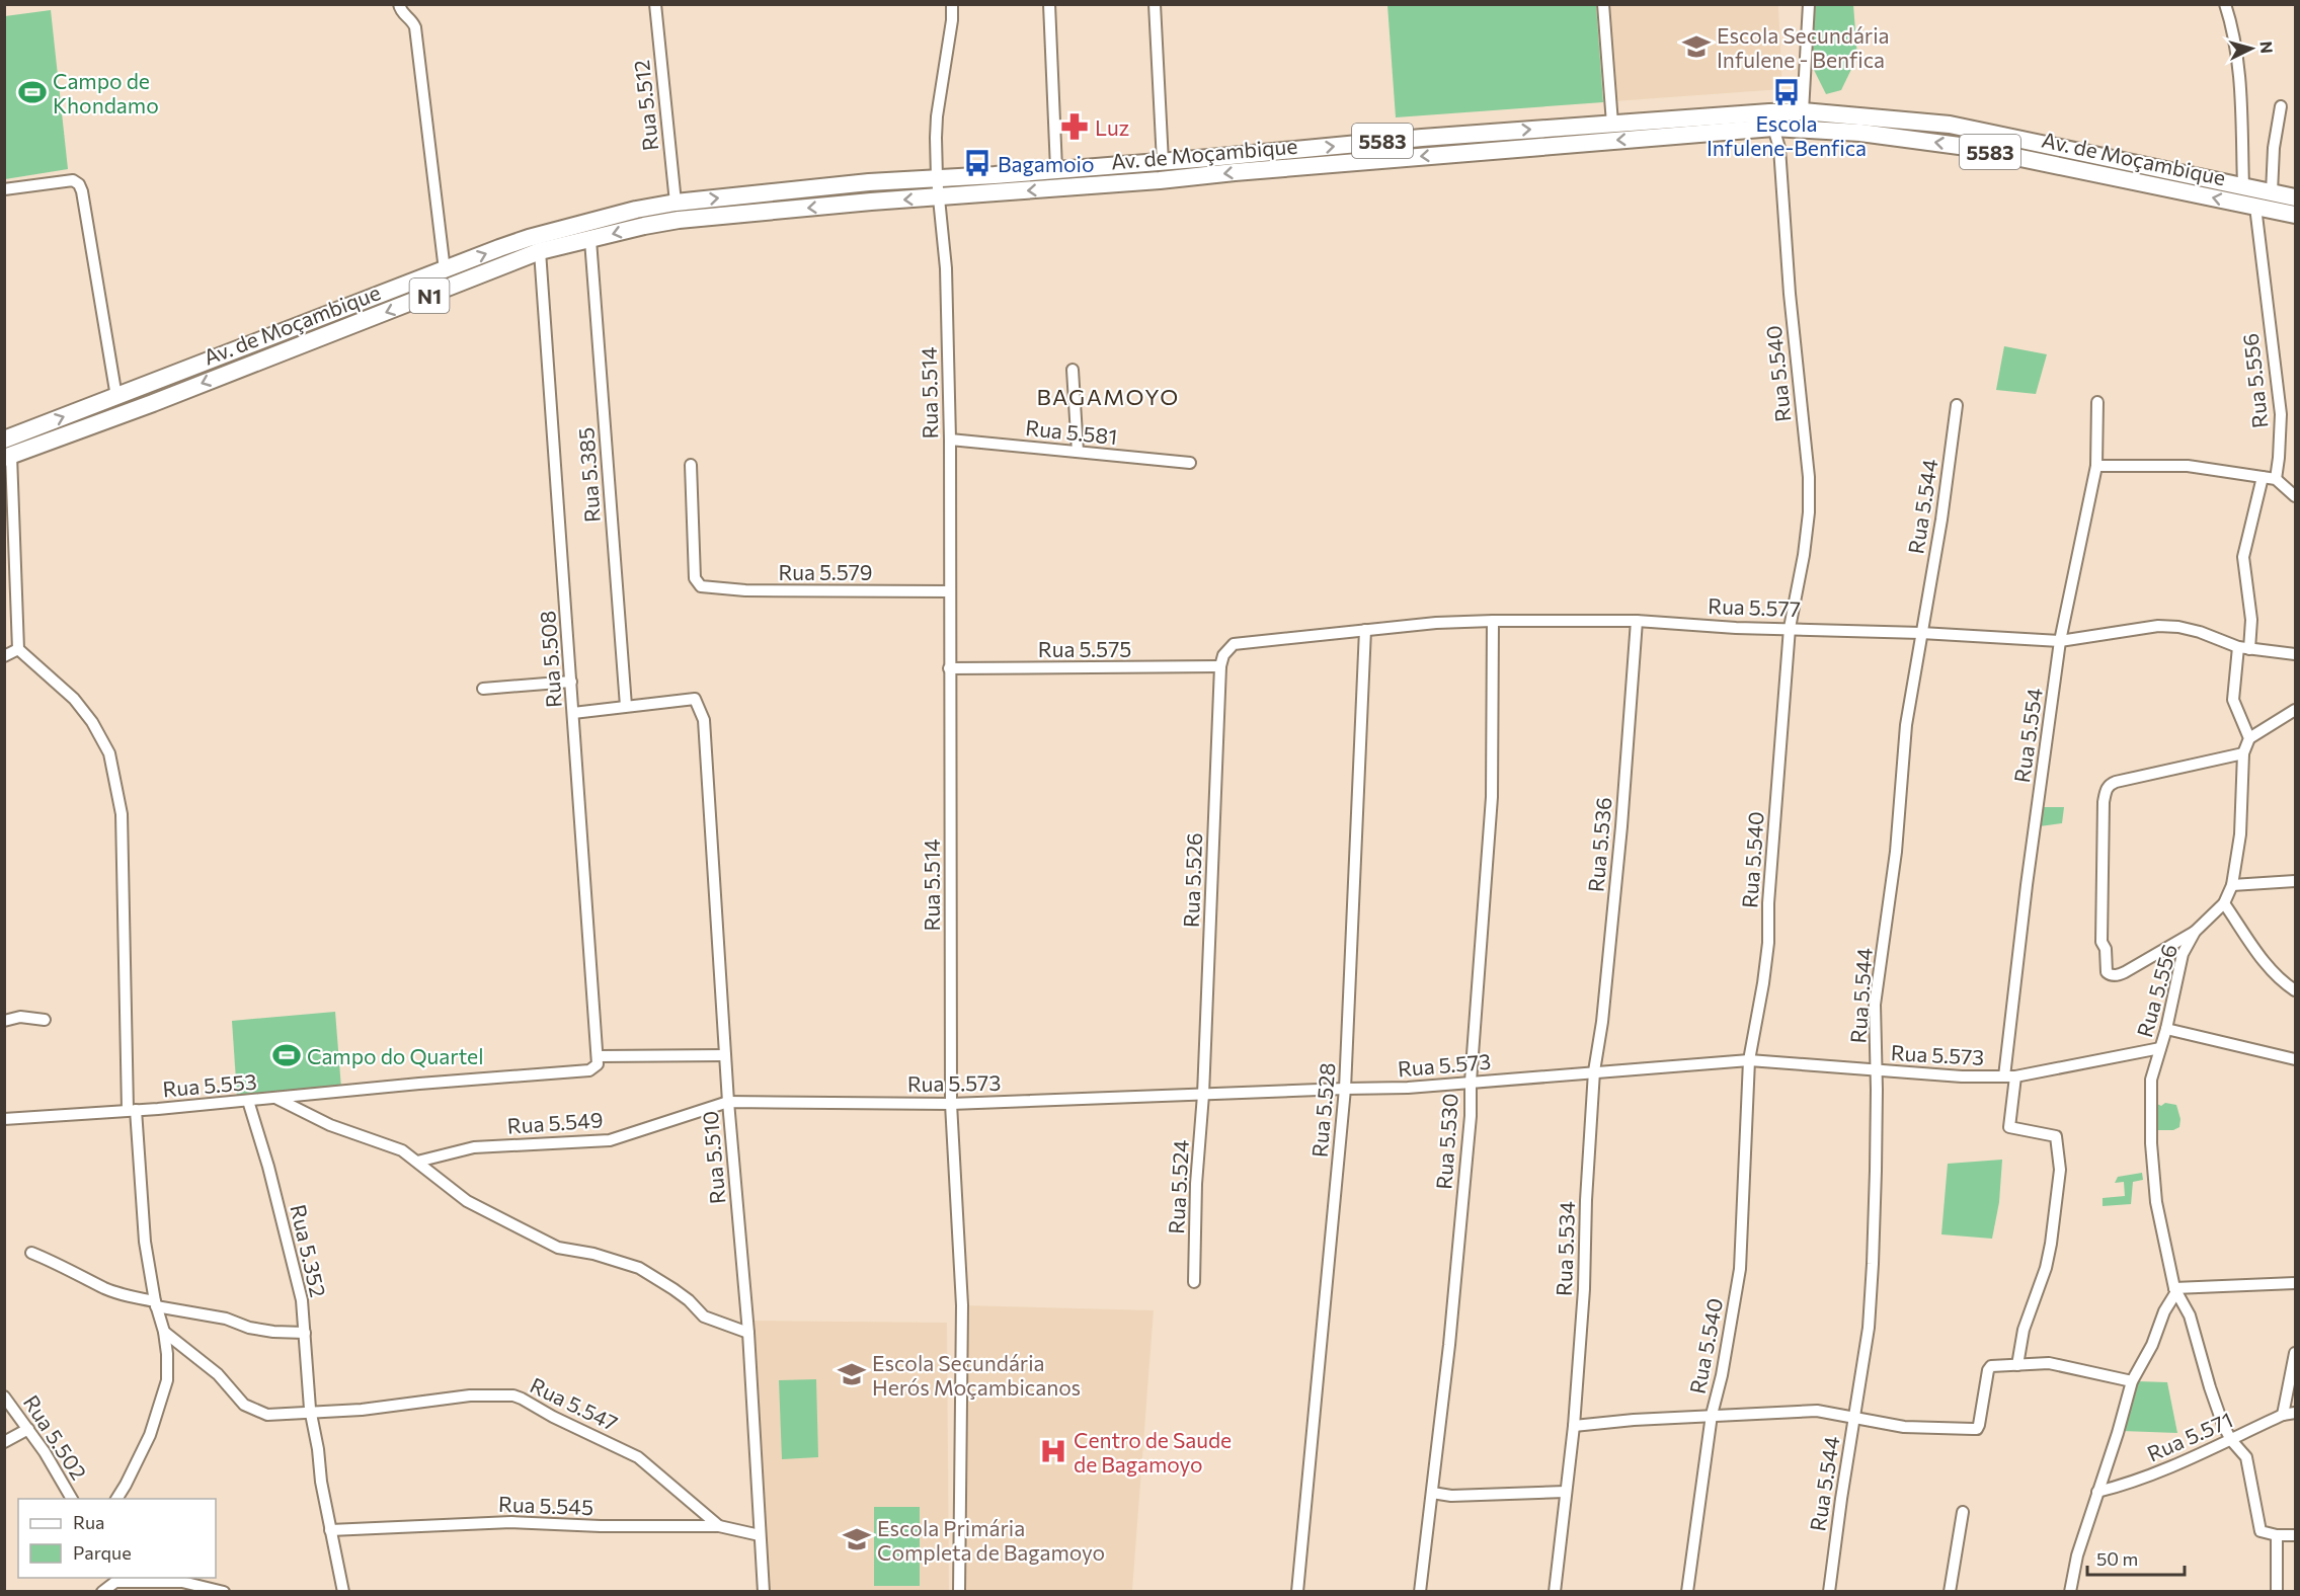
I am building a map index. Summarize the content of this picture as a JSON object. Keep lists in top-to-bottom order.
{
  "streets": {
    "highway": ["5583", "Av. de Moçambique", "N1"],
    "street": [
      "Rua 5.512",
      "Rua 5.540",
      "Rua 5.556",
      "Rua 5.514",
      "Rua 5.581",
      "Rua 5.385",
      "Rua 5.544",
      "Rua 5.579",
      "Rua 5.577",
      "Rua 5.575",
      "Rua 5.508",
      "Rua 5.554",
      "Rua 5.536",
      "Rua 5.526",
      "Rua 5.573",
      "Rua 5.553",
      "Rua 5.528",
      "Rua 5.549",
      "Rua 5.530",
      "Rua 5.510",
      "Rua 5.524",
      "Rua 5.534",
      "Rua 5.352",
      "Rua 5.547",
      "Rua 5.571",
      "Rua 5.502",
      "Rua 5.545"
    ]
  },
  "crossings": [
    ["Rua 5.512", "Av. de Moçambique"],
    ["Av. de Moçambique", "Rua 5.540"],
    ["Av. de Moçambique", "Rua 5.556"],
    ["Av. de Moçambique", "Rua 5.514"],
    ["Av. de Moçambique", "Rua 5.385"],
    ["Av. de Moçambique", "Rua 5.508"],
    ["Rua 5.540", "Rua 5.577"],
    ["Rua 5.540", "Rua 5.573"],
    ["Rua 5.556", "Rua 5.573"],
    ["Rua 5.556", "Rua 5.571"],
    ["Rua 5.514", "Rua 5.581"],
    ["Rua 5.514", "Rua 5.579"],
    ["Rua 5.514", "Rua 5.575"],
    ["Rua 5.514", "Rua 5.573"],
    ["Rua 5.385", "Rua 5.510"],
    ["Rua 5.544", "Rua 5.577"],
    ["Rua 5.544", "Rua 5.573"],
    ["Rua 5.577", "Rua 5.575"],
    ["Rua 5.577", "Rua 5.554"],
    ["Rua 5.577", "Rua 5.536"],
    ["Rua 5.577", "Rua 5.526"],
    ["Rua 5.577", "Rua 5.528"],
    ["Rua 5.577", "Rua 5.530"],
    ["Rua 5.575", "Rua 5.526"],
    ["Rua 5.508", "Rua 5.553"],
    ["Rua 5.554", "Rua 5.573"],
    ["Rua 5.536", "Rua 5.573"],
    ["Rua 5.536", "Rua 5.534"],
    ["Rua 5.526", "Rua 5.573"],
    ["Rua 5.526", "Rua 5.524"],
    ["Rua 5.573", "Rua 5.528"],
    ["Rua 5.573", "Rua 5.549"],
    ["Rua 5.573", "Rua 5.530"],
    ["Rua 5.573", "Rua 5.510"],
    ["Rua 5.573", "Rua 5.524"],
    ["Rua 5.573", "Rua 5.534"],
    ["Rua 5.553", "Rua 5.510"],
    ["Rua 5.553", "Rua 5.352"],
    ["Rua 5.549", "Rua 5.510"],
    ["Rua 5.510", "Rua 5.545"],
    ["Rua 5.352", "Rua 5.547"],
    ["Rua 5.352", "Rua 5.545"],
    ["Rua 5.547", "Rua 5.545"]
  ],
  "districts": ["BAGAMOYO"],
  "places": {
    "school or university": ["Escola Secundária Infulene - Benfica", "Escola Secundária Herós Moçambicanos", "Escola Primária Completa de Bagamoyo"],
    "sports": ["Campo de Khondamo", "Campo do Quartel"],
    "bus stop": ["Escola Infulene-Benfica", "Bagamoio"],
    "pharmacy": ["Luz"],
    "hospital": ["Centro de Saude de Bagamoyo"]
  },
  "legend": ["Rua", "Parque"],
  "scale_bar": "50 m",
  "north": "right"
}
